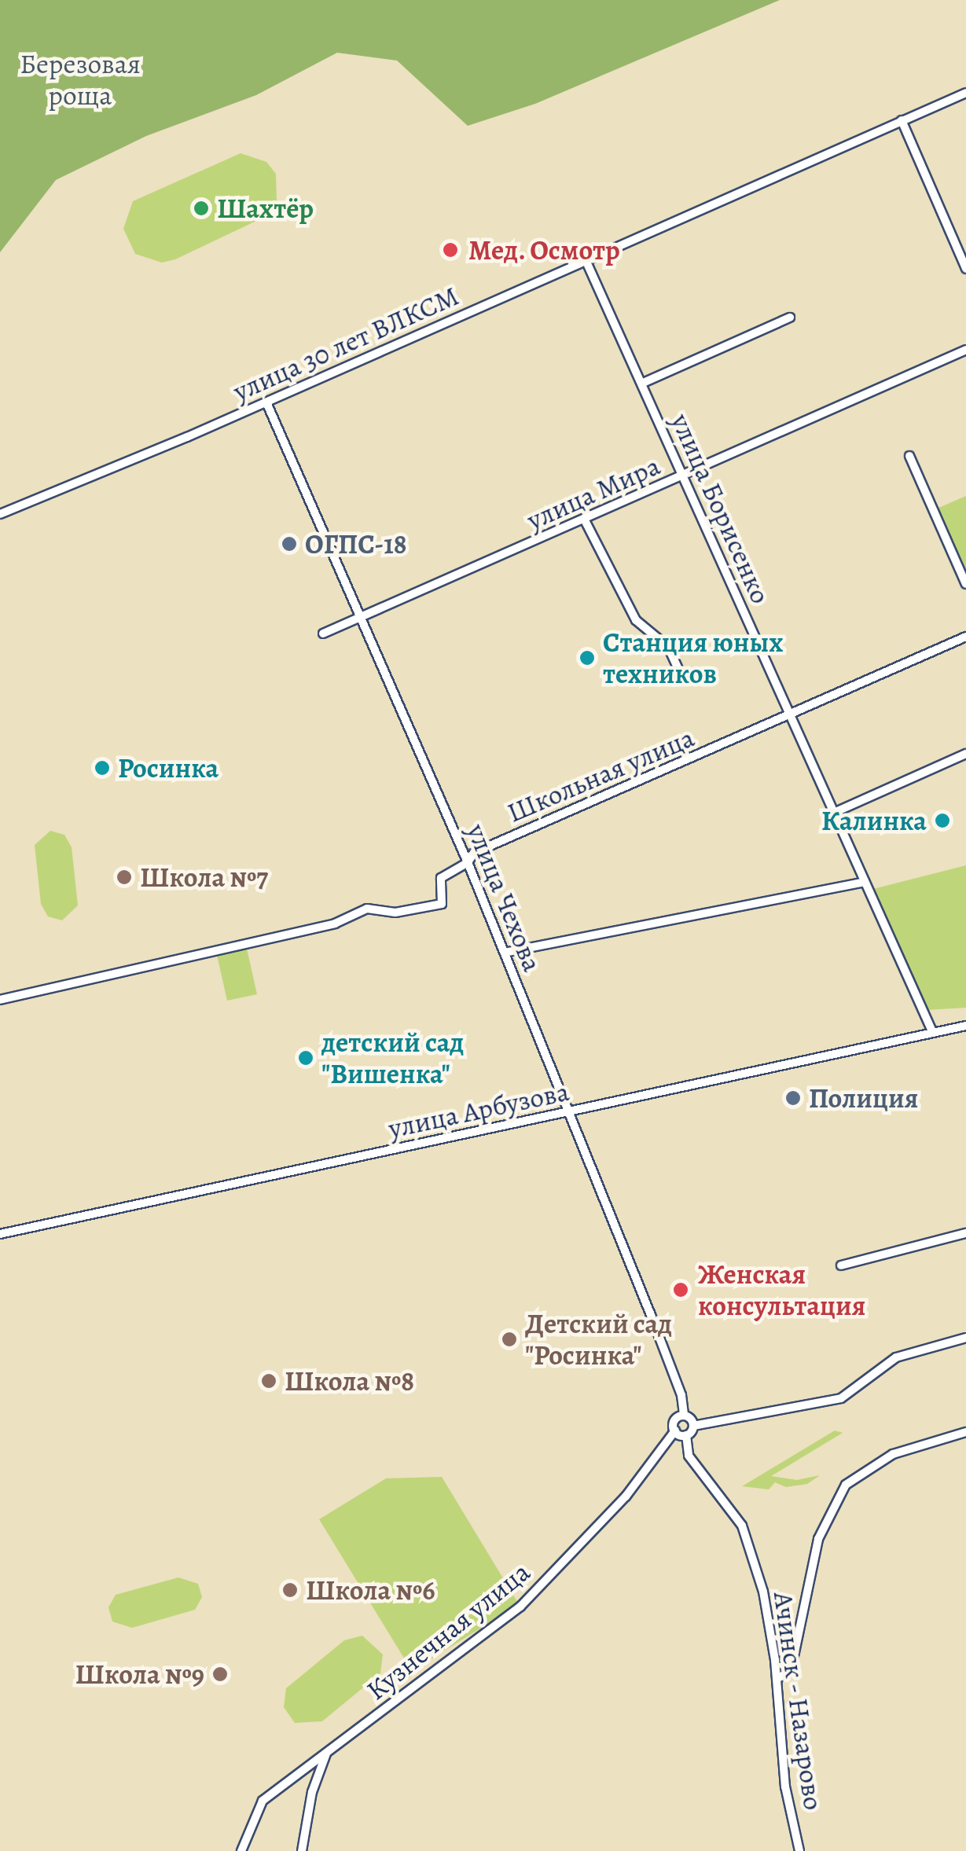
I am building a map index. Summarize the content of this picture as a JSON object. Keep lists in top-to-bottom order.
{
  "streets": {
    "street": [
      "улица 30 лет ВЛКСМ",
      "улица Мира",
      "улица Борисенко",
      "Школьная улица",
      "улица Чехова",
      "улица Арбузова",
      "Кузнечная улица",
      "Ачинск - Назарово"
    ]
  },
  "crossings": [
    ["улица 30 лет ВЛКСМ", "улица Борисенко"],
    ["улица 30 лет ВЛКСМ", "улица Чехова"],
    ["улица Мира", "улица Борисенко"],
    ["улица Мира", "улица Чехова"],
    ["улица Борисенко", "Школьная улица"],
    ["улица Борисенко", "улица Арбузова"],
    ["Школьная улица", "улица Чехова"],
    ["улица Чехова", "улица Арбузова"],
    ["улица Чехова", "Кузнечная улица"]
  ],
  "parks": ["Березовая роща"],
  "places": [
    "Шахтёр",
    "Мед. Осмотр",
    "ОГПС-18",
    "Станция юных техников",
    "Росинка",
    "Калинка",
    "Школа №7",
    "детский сад \"Вишенка\"",
    "Полиция",
    "Женская консультация",
    "Детский сад \"Росинка\"",
    "Школа №8",
    "Школа №6",
    "Школа №9"
  ]
}
